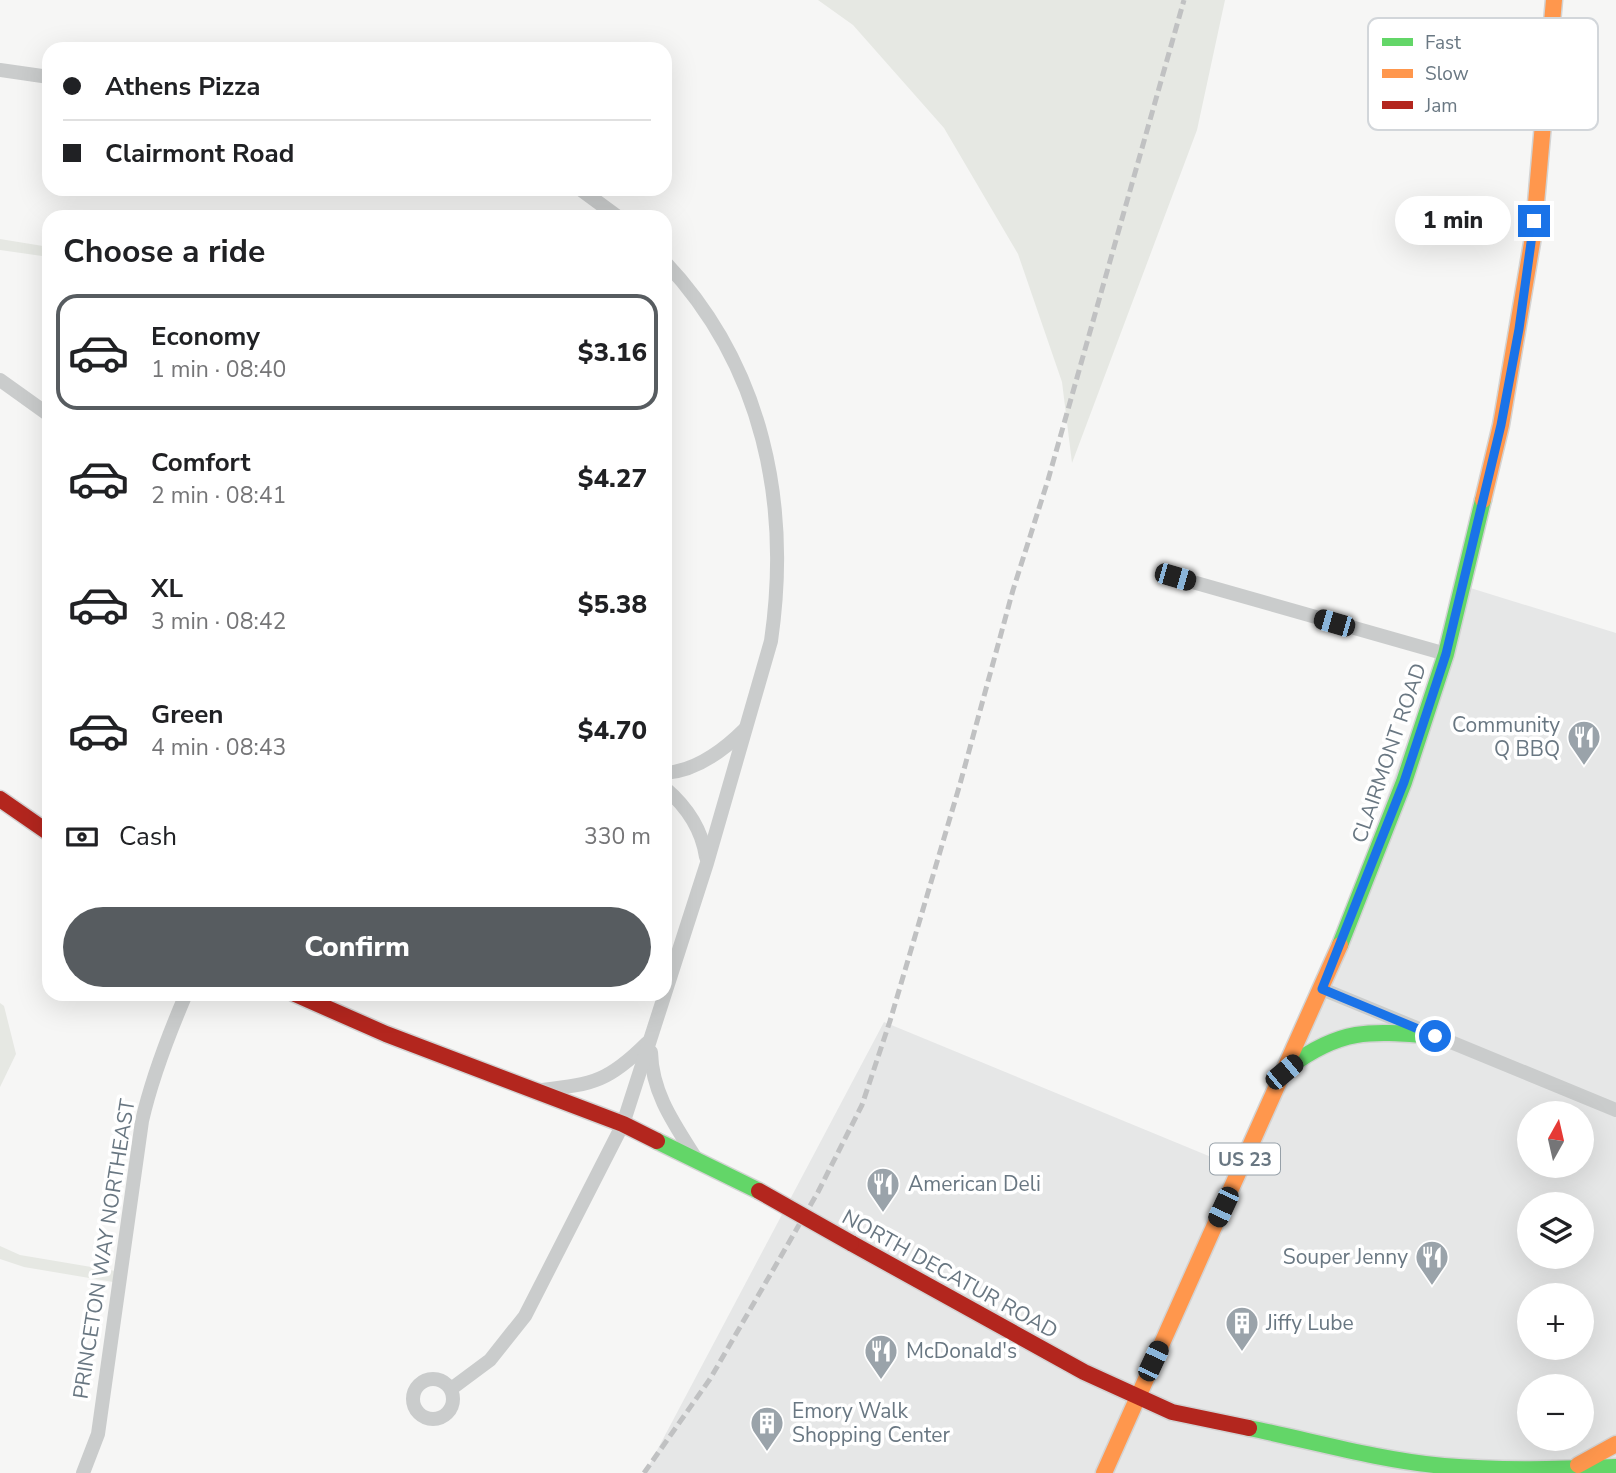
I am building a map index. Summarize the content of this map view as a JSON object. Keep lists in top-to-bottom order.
{
  "streets": {
    "main road": ["CLAIRMONT ROAD", "US 23", "NORTH DECATUR ROAD"],
    "street": ["PRINCETON WAY NORTHEAST"]
  },
  "crossings": [
    ["CLAIRMONT ROAD", "NORTH DECATUR ROAD"]
  ],
  "places": {
    "restaurant": [
      "Community Q BBQ",
      "American Deli",
      "Souper Jenny",
      "McDonald's"
    ],
    "building": ["Jiffy Lube", "Emory Walk Shopping Center"]
  },
  "legend": ["Fast", "Slow", "Jam"],
  "north": "top",
  "page": {
    "banner": ["Athens Pizza", "Clairmont Road"],
    "bubble": "1 min",
    "heading": "Choose a ride",
    "list": [
      {
        "name": "Economy",
        "note": "1 min · 08:40",
        "value": "$3.16"
      },
      {
        "name": "Comfort",
        "note": "2 min · 08:41",
        "value": "$4.27"
      },
      {
        "name": "XL",
        "note": "3 min · 08:42",
        "value": "$5.38"
      },
      {
        "name": "Green",
        "note": "4 min · 08:43",
        "value": "$4.70"
      }
    ],
    "pay": ["Cash", "330 m"],
    "buttons": "Confirm",
    "map_buttons": ["+", "−"]
  }
}
